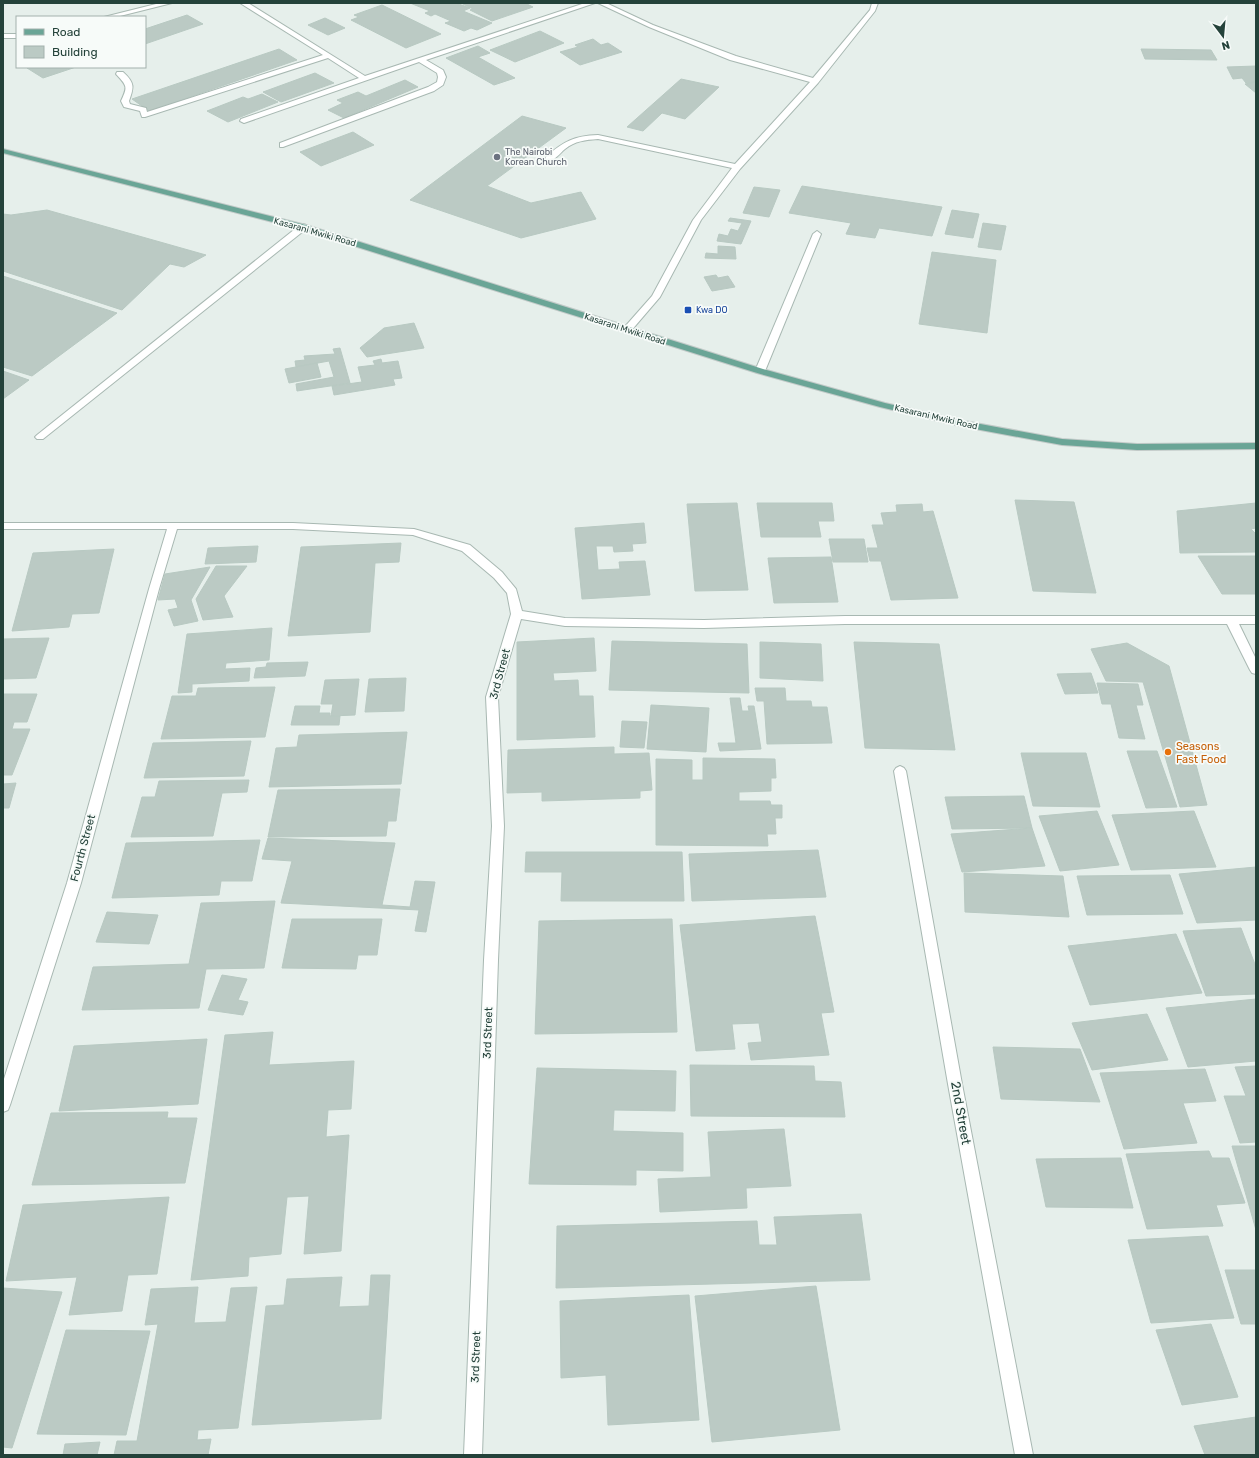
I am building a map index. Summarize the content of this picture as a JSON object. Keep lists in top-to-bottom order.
{
  "streets": {
    "main road": ["Kasarani Mwiki Road"],
    "street": ["3rd Street", "Fourth Street", "2nd Street"]
  },
  "places": {
    "other": ["The Nairobi Korean Church", "Seasons Fast Food"],
    "transit": ["Kwa DO"]
  },
  "legend": ["Road", "Building"],
  "north": "bottom"
}
